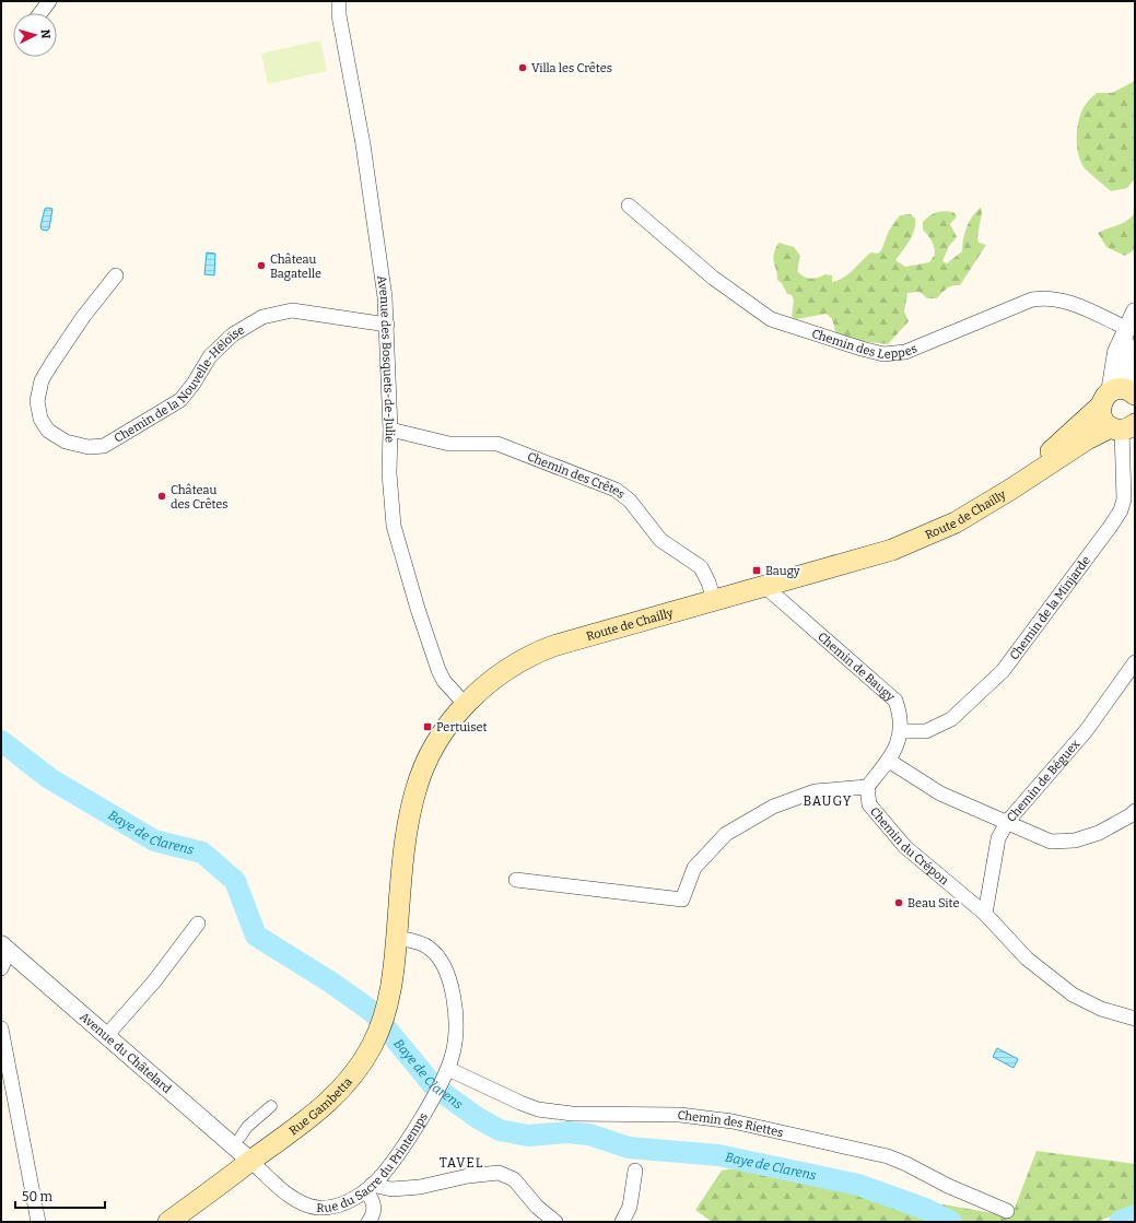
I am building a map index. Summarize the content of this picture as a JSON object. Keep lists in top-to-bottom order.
{
  "streets": {
    "main road": ["Route de Chailly", "Rue Gambetta"],
    "street": [
      "Chemin des Leppes",
      "Avenue des Bosquets-de-Julie",
      "Chemin de la Nouvelle-Héloïse",
      "Chemin des Crêtes",
      "Chemin de la Minjarde",
      "Chemin de Baugy",
      "Chemin de Béguex",
      "Chemin du Crépon",
      "Avenue du Châtelard",
      "Chemin des Riettes",
      "Rue du Sacre du Printemps"
    ]
  },
  "crossings": [
    ["Avenue des Bosquets-de-Julie", "Chemin de la Nouvelle-Héloïse"],
    ["Avenue des Bosquets-de-Julie", "Chemin des Crêtes"],
    ["Avenue des Bosquets-de-Julie", "Route de Chailly"],
    ["Chemin des Crêtes", "Route de Chailly"],
    ["Route de Chailly", "Chemin de la Minjarde"],
    ["Route de Chailly", "Chemin de Baugy"],
    ["Route de Chailly", "Rue Gambetta"],
    ["Route de Chailly", "Rue du Sacre du Printemps"],
    ["Chemin de la Minjarde", "Chemin de Baugy"],
    ["Chemin de Baugy", "Chemin du Crépon"],
    ["Chemin de Béguex", "Chemin du Crépon"],
    ["Avenue du Châtelard", "Rue Gambetta"],
    ["Avenue du Châtelard", "Rue du Sacre du Printemps"],
    ["Rue Gambetta", "Rue du Sacre du Printemps"],
    ["Chemin des Riettes", "Rue du Sacre du Printemps"]
  ],
  "districts": ["BAUGY", "TAVEL"],
  "water": ["Baye de Clarens"],
  "places": {
    "other": [
      "Villa les Crêtes",
      "Château Bagatelle",
      "Château des Crêtes",
      "Beau Site"
    ],
    "transit": ["Baugy", "Pertuiset"]
  },
  "scale_bar": "50 m",
  "north": "right"
}
